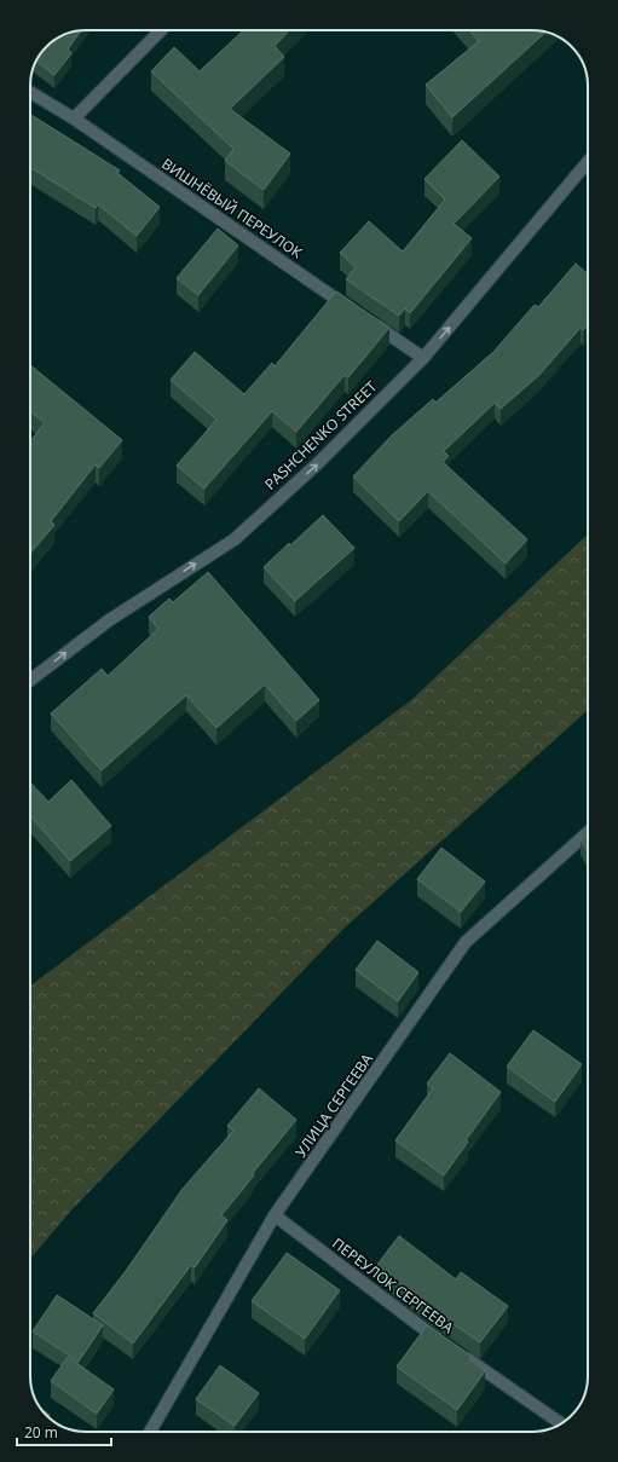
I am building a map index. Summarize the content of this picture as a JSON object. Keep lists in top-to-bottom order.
{
  "streets": {
    "street": [
      "ВИШНЁВЫЙ ПЕРЕУЛОК",
      "PASHCHENKO STREET",
      "УЛИЦА СЕРГЕЕВА",
      "ПЕРЕУЛОК СЕРГЕЕВА"
    ]
  },
  "crossings": [
    ["УЛИЦА СЕРГЕЕВА", "ПЕРЕУЛОК СЕРГЕЕВА"]
  ],
  "one_way": ["PASHCHENKO STREET"],
  "scale_bar": "20 m"
}
